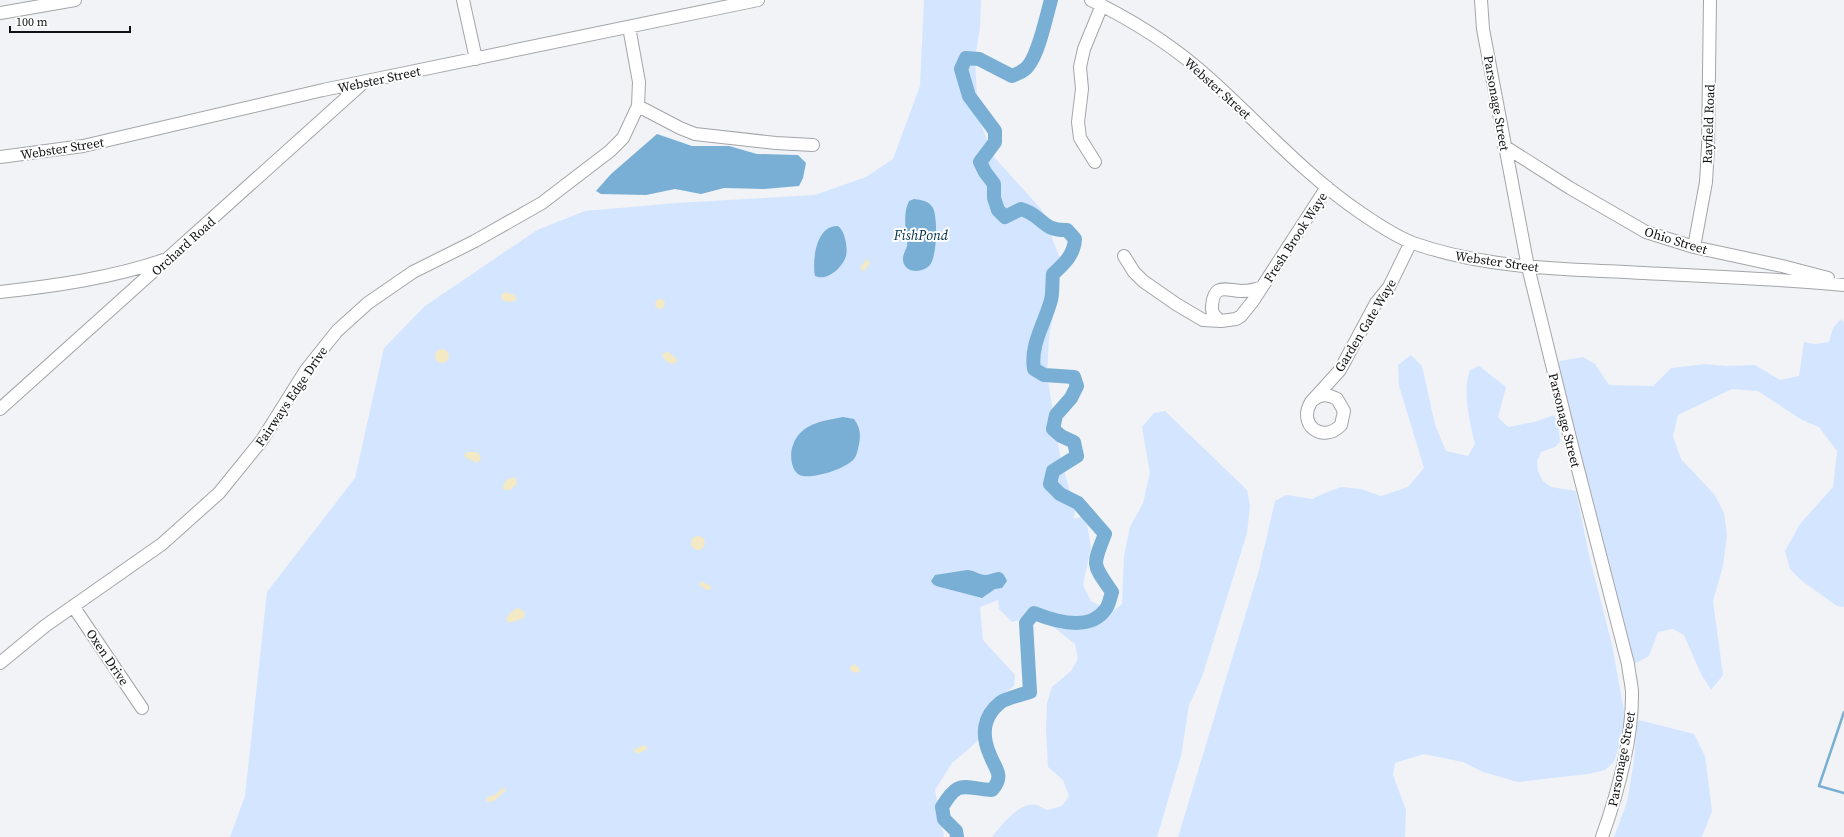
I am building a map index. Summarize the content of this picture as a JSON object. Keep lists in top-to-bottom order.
{
  "streets": {
    "street": [
      "Webster Street",
      "Parsonage Street",
      "Rayfield Road",
      "Fresh Brook Waye",
      "Ohio Street",
      "Orchard Road",
      "Garden Gate Waye",
      "Fairways Edge Drive",
      "Oxen Drive"
    ]
  },
  "crossings": [
    ["Webster Street", "Parsonage Street"],
    ["Webster Street", "Fresh Brook Waye"],
    ["Webster Street", "Ohio Street"],
    ["Webster Street", "Orchard Road"],
    ["Webster Street", "Garden Gate Waye"],
    ["Webster Street", "Fairways Edge Drive"],
    ["Parsonage Street", "Ohio Street"],
    ["Rayfield Road", "Ohio Street"],
    ["Fairways Edge Drive", "Oxen Drive"]
  ],
  "water": ["FishPond"],
  "scale_bar": "100 m"
}
